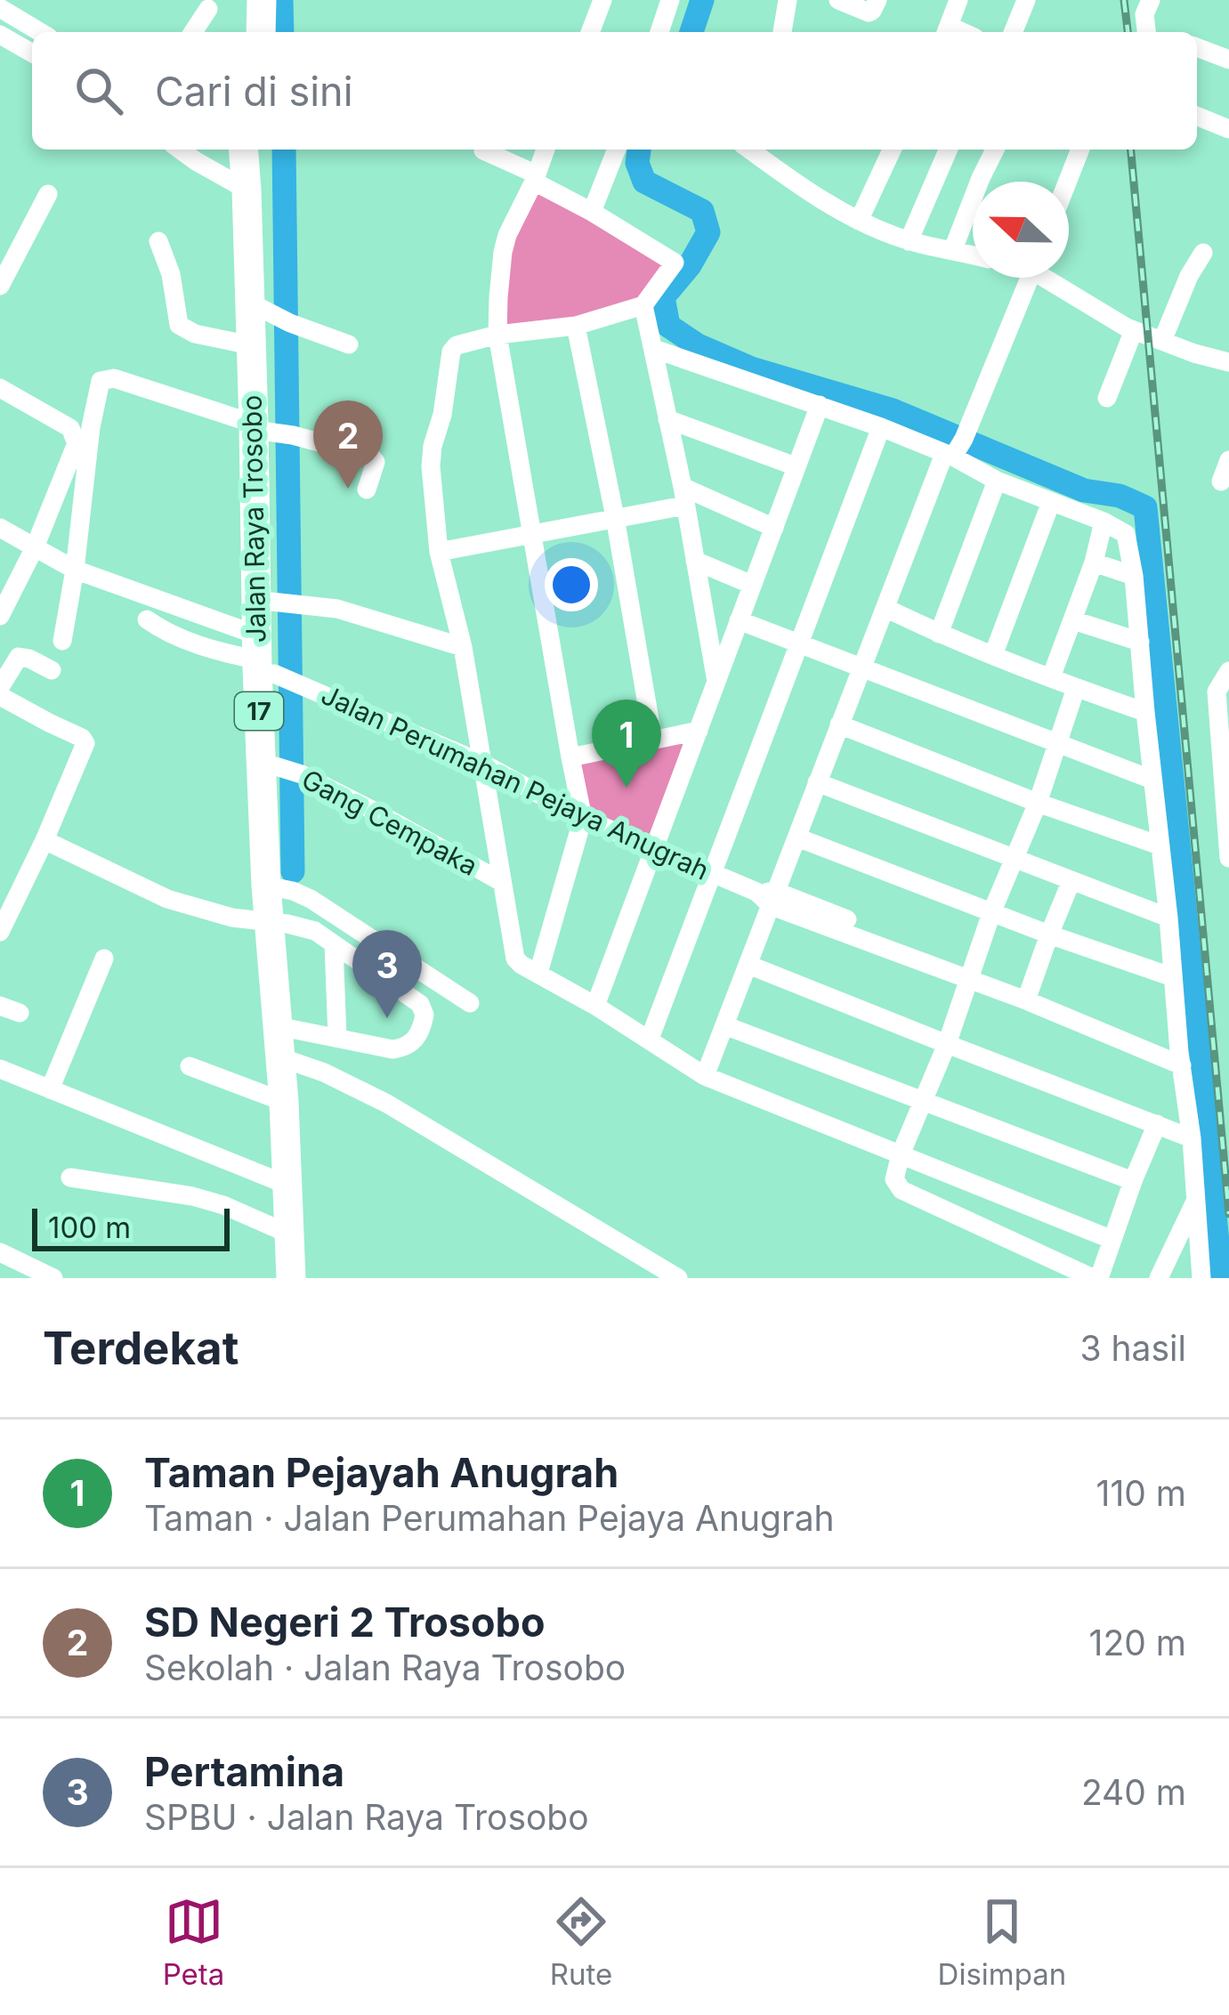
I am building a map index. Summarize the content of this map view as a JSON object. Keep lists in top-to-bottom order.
{
  "streets": {
    "highway": ["Jalan Raya Trosobo", "17"],
    "street": ["Jalan Perumahan Pejaya Anugrah", "Gang Cempaka"]
  },
  "crossings": [
    ["Jalan Raya Trosobo", "Jalan Perumahan Pejaya Anugrah"],
    ["Jalan Raya Trosobo", "Gang Cempaka"]
  ],
  "scale_bar": "100 m",
  "north": "left",
  "page": {
    "search": "Cari di sini",
    "pins": ["2", "1", "3"],
    "scale": "100 m",
    "heading": ["Terdekat", "3 hasil"],
    "list": [
      {
        "mark": "1",
        "name": "Taman Pejayah Anugrah",
        "note": "Taman · Jalan Perumahan Pejaya Anugrah",
        "value": "110 m"
      },
      {
        "mark": "2",
        "name": "SD Negeri 2 Trosobo",
        "note": "Sekolah · Jalan Raya Trosobo",
        "value": "120 m"
      },
      {
        "mark": "3",
        "name": "Pertamina",
        "note": "SPBU · Jalan Raya Trosobo",
        "value": "240 m"
      }
    ],
    "nav": ["Peta", "Rute", "Disimpan"]
  }
}
